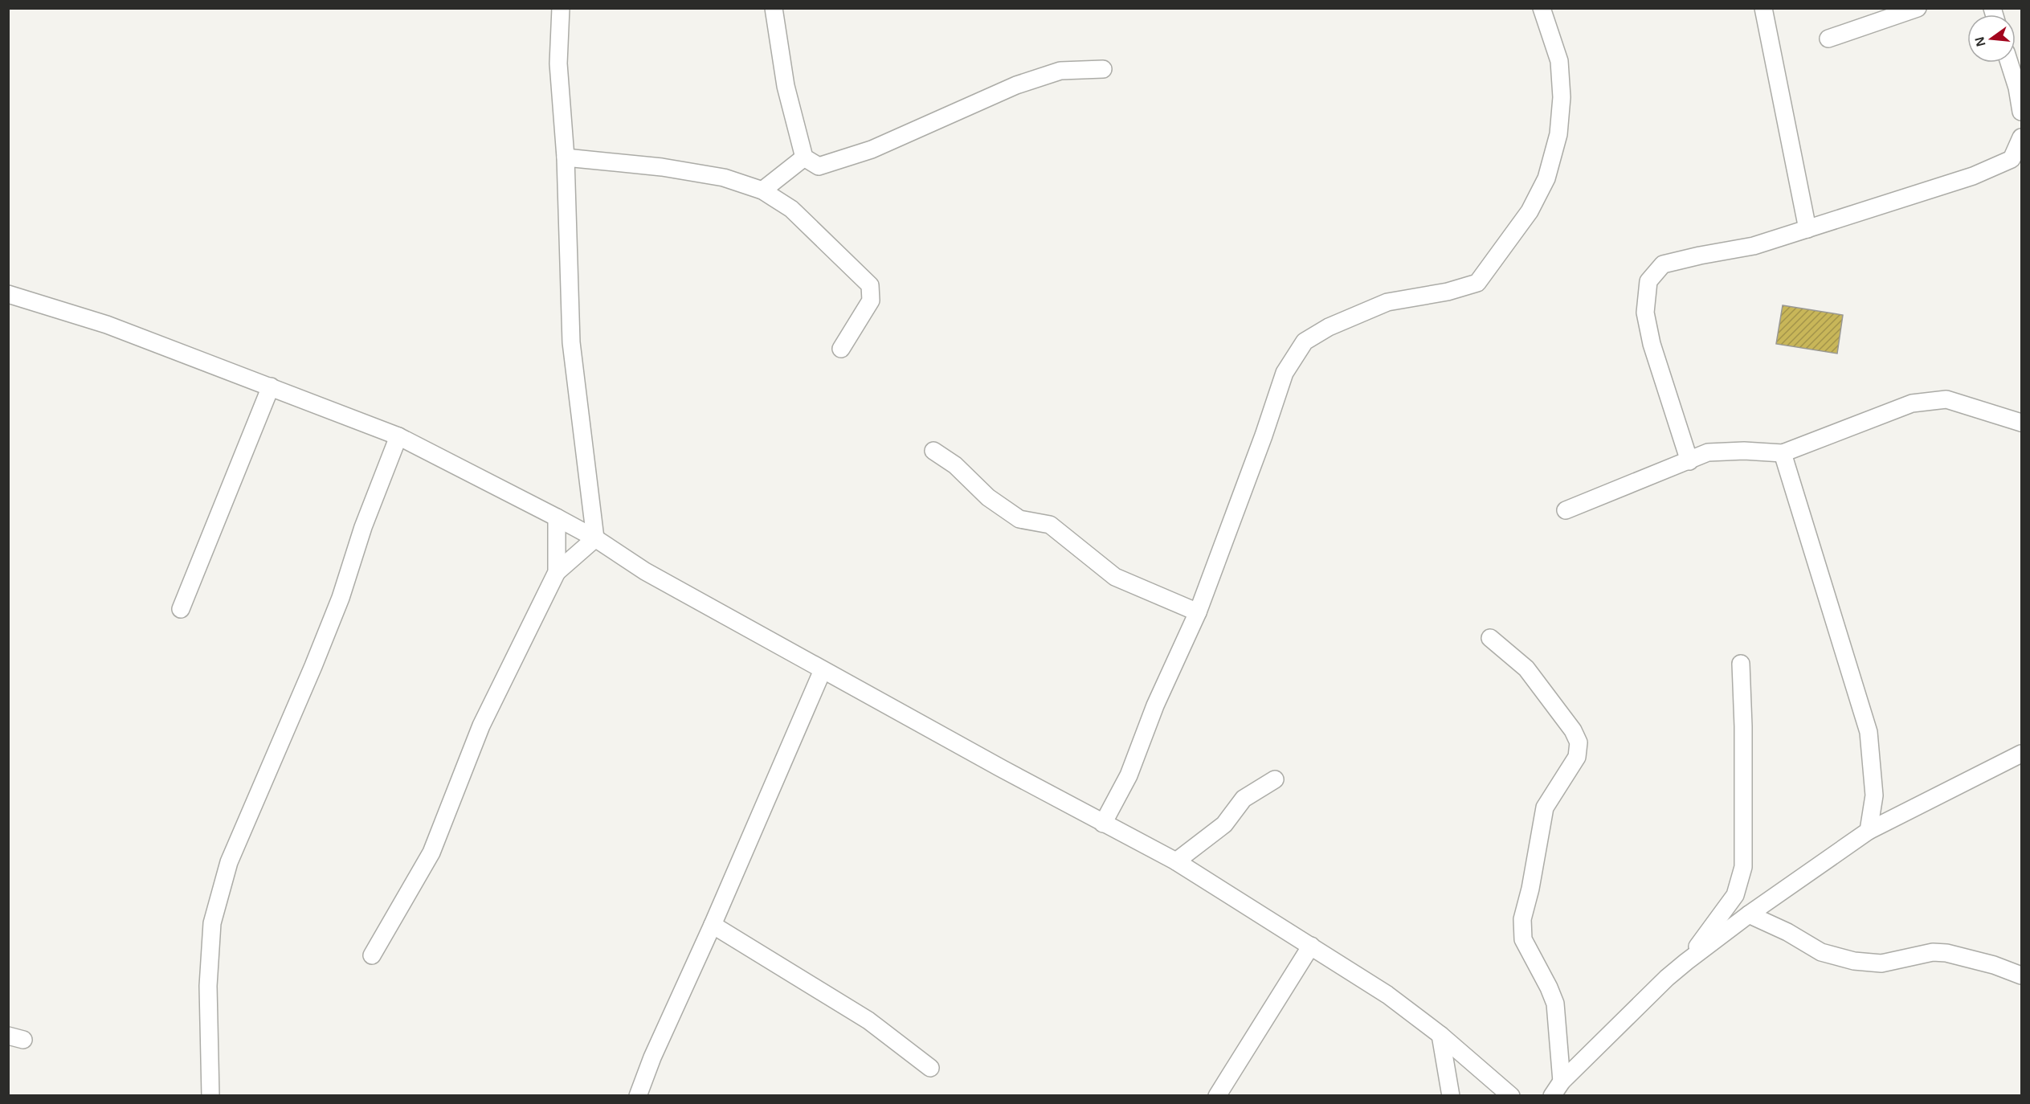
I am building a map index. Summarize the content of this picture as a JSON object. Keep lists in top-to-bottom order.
{
  "north": "left"
}
